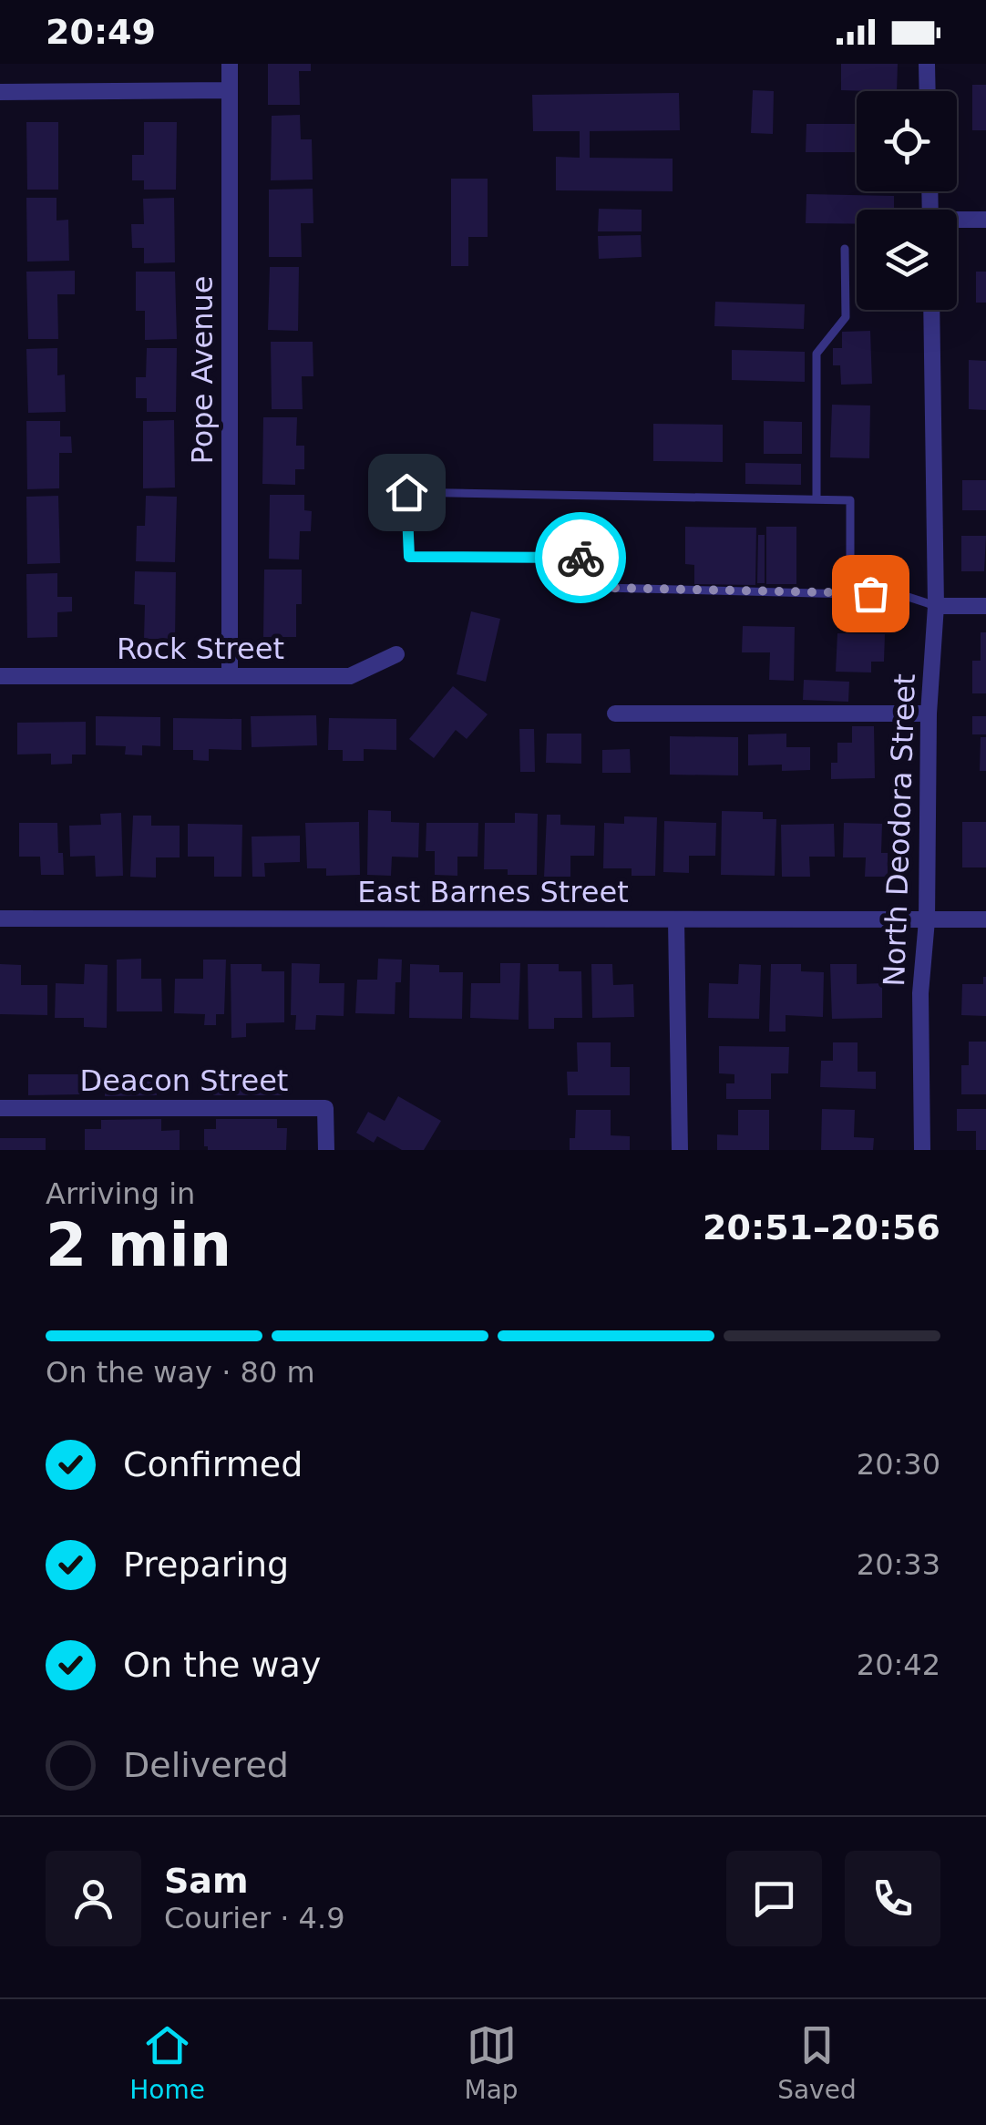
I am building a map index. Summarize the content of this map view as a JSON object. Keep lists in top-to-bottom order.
{
  "streets": {
    "street": [
      "Pope Avenue",
      "Rock Street",
      "North Deodora Street",
      "East Barnes Street",
      "Deacon Street"
    ]
  },
  "crossings": [
    ["Pope Avenue", "Rock Street"],
    ["North Deodora Street", "East Barnes Street"]
  ],
  "page": {
    "status": "20:49",
    "heading": ["2 min", "Arriving in", "20:51–20:56"],
    "panel": ["Sam", "Courier · 4.9"],
    "bar": "On the way · 80 m",
    "list": [
      ["Confirmed", "20:30"],
      ["Preparing", "20:33"],
      ["On the way", "20:42"],
      "Delivered"
    ],
    "tabs": ["Home", "Map", "Saved"]
  }
}
